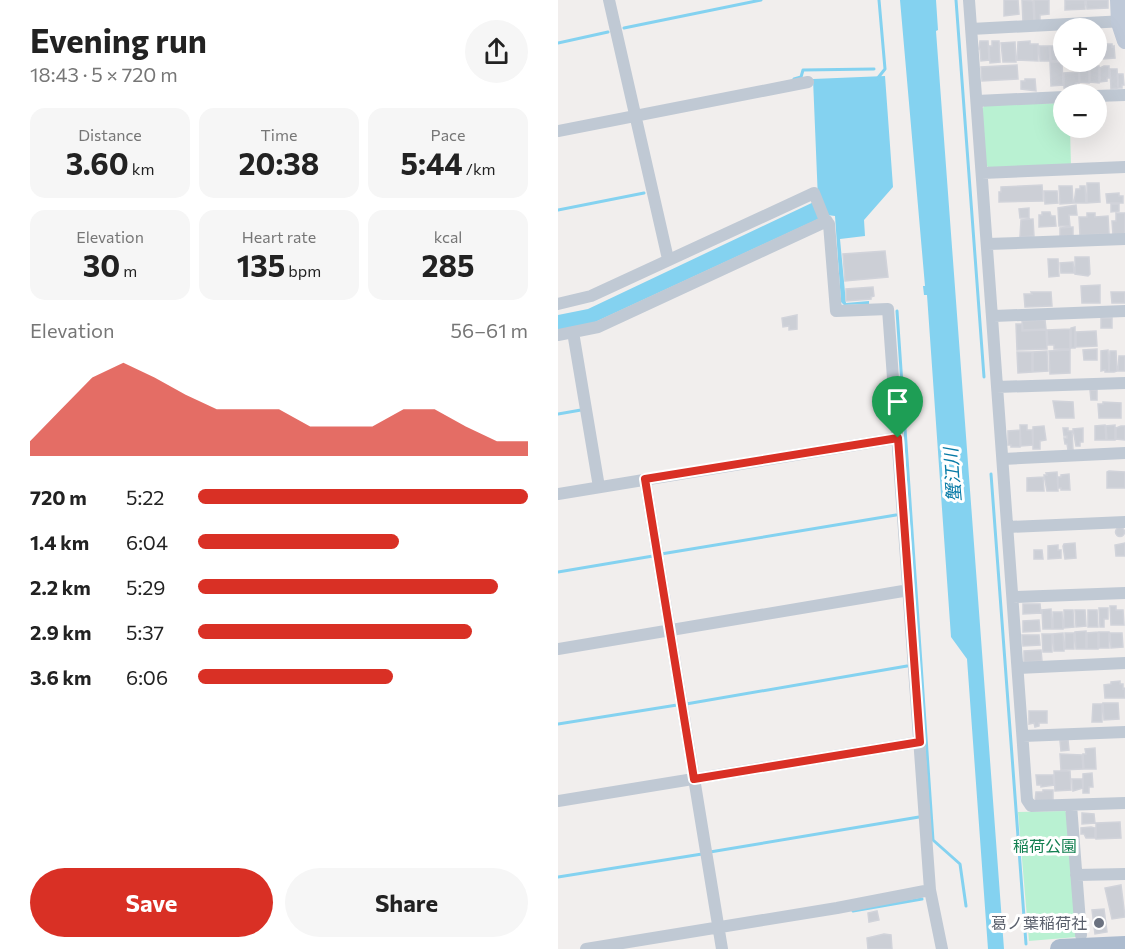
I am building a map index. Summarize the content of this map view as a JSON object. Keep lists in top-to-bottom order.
{
  "water": ["蟹江川"],
  "parks": ["稲荷公園"],
  "places": ["葛ノ葉稲荷社"],
  "page": {
    "heading": ["Evening run", "18:43 · 5 × 720 m"],
    "map_buttons": ["+", "−"],
    "stats": [
      ["Distance", "3.60 km"],
      ["Time", "20:38"],
      ["Pace", "5:44 /km"],
      ["Elevation", "30 m"],
      ["Heart rate", "135 bpm"],
      ["kcal", "285"]
    ],
    "chart": ["Elevation", "56–61 m"],
    "list": [
      {
        "name": "720 m",
        "note": "5:22"
      },
      {
        "name": "1.4 km",
        "note": "6:04"
      },
      {
        "name": "2.2 km",
        "note": "5:29"
      },
      {
        "name": "2.9 km",
        "note": "5:37"
      },
      {
        "name": "3.6 km",
        "note": "6:06"
      }
    ],
    "buttons": ["Save", "Share"]
  }
}
